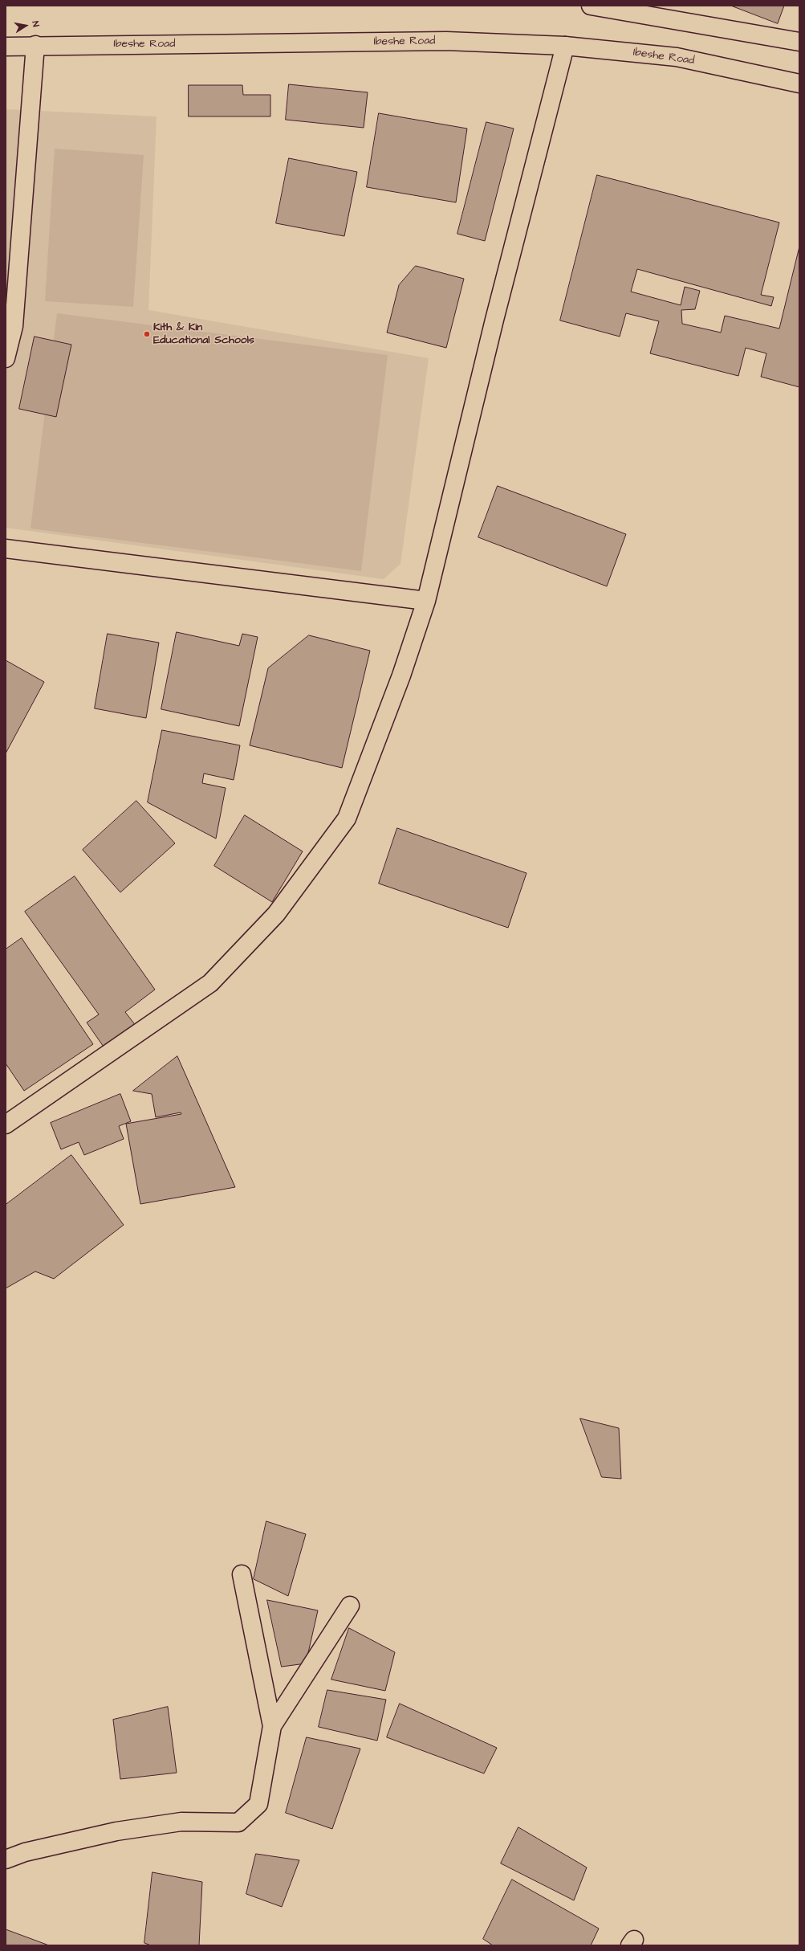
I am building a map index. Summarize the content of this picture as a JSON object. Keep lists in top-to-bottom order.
{
  "streets": {
    "street": ["Ibeshe Road"]
  },
  "places": ["Kith & Kin Educational Schools"],
  "north": "right"
}
